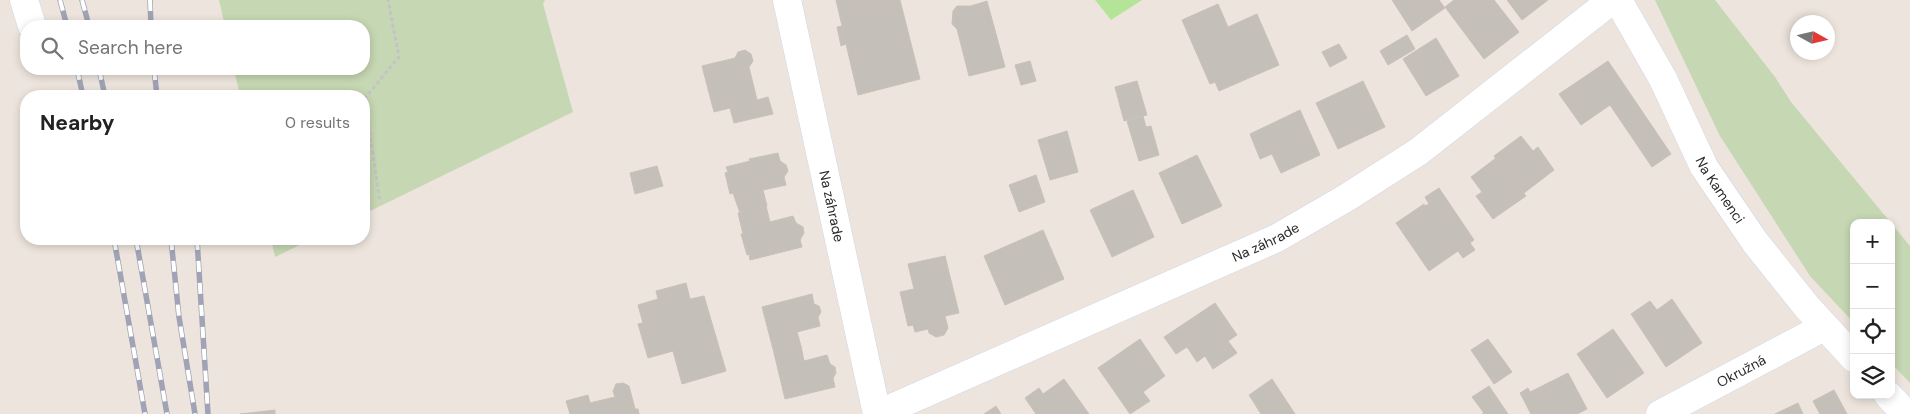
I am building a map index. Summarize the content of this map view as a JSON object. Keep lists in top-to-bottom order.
{
  "streets": {
    "street": ["Na Kamenci", "Na záhrade", "Okružná"]
  },
  "crossings": [
    ["Na Kamenci", "Okružná"]
  ],
  "north": "right",
  "page": {
    "search": "Search here",
    "heading": ["Nearby", "0 results"],
    "map_buttons": ["+", "−"]
  }
}
